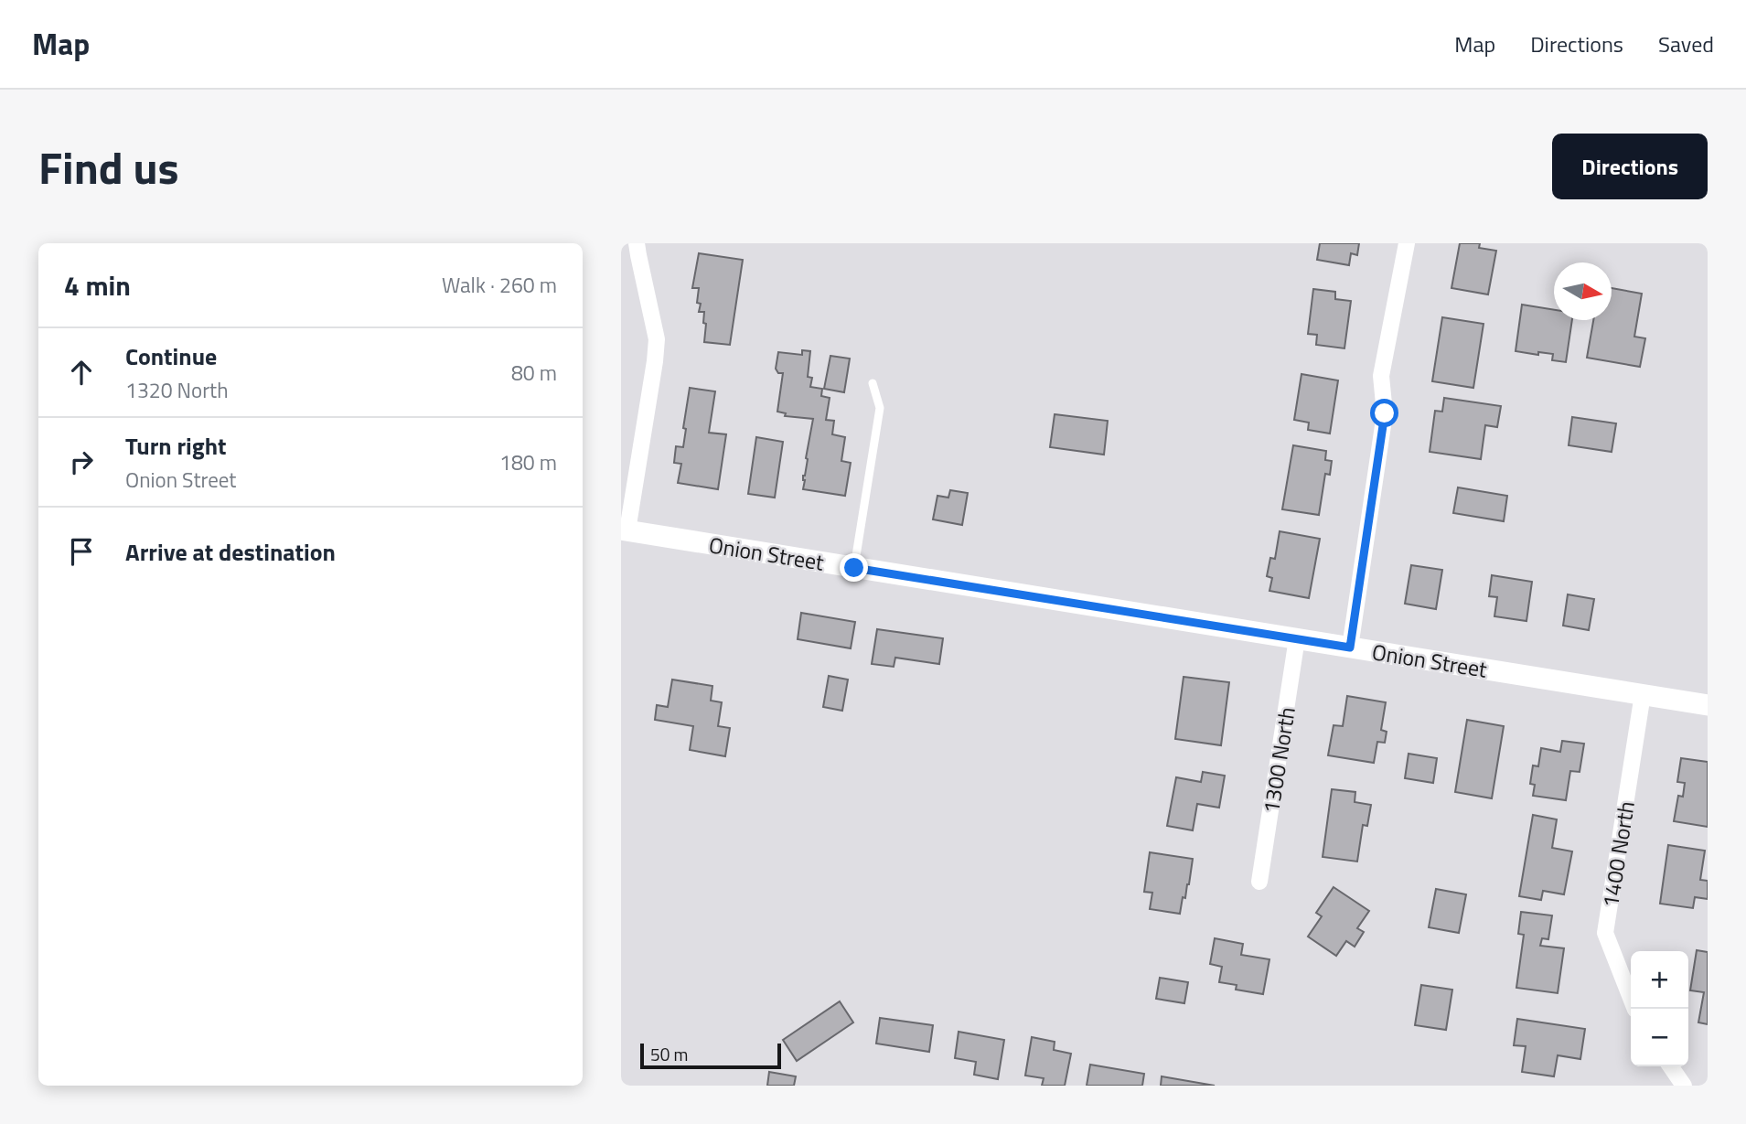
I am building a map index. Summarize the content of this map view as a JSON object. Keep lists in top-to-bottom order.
{
  "streets": {
    "street": ["Onion Street", "1300 North", "1400 North"]
  },
  "crossings": [
    ["Onion Street", "1300 North"],
    ["Onion Street", "1400 North"]
  ],
  "scale_bar": "50 m",
  "north": "right",
  "page": {
    "header": "Map",
    "nav": ["Map", "Directions", "Saved"],
    "title": "Find us",
    "buttons": "Directions",
    "heading": ["4 min", "Walk · 260 m"],
    "list": [
      ["Continue", "1320 North", "80 m"],
      ["Turn right", "Onion Street", "180 m"],
      "Arrive at destination"
    ],
    "map_buttons": ["+", "−"],
    "scale": "50 m"
  }
}
